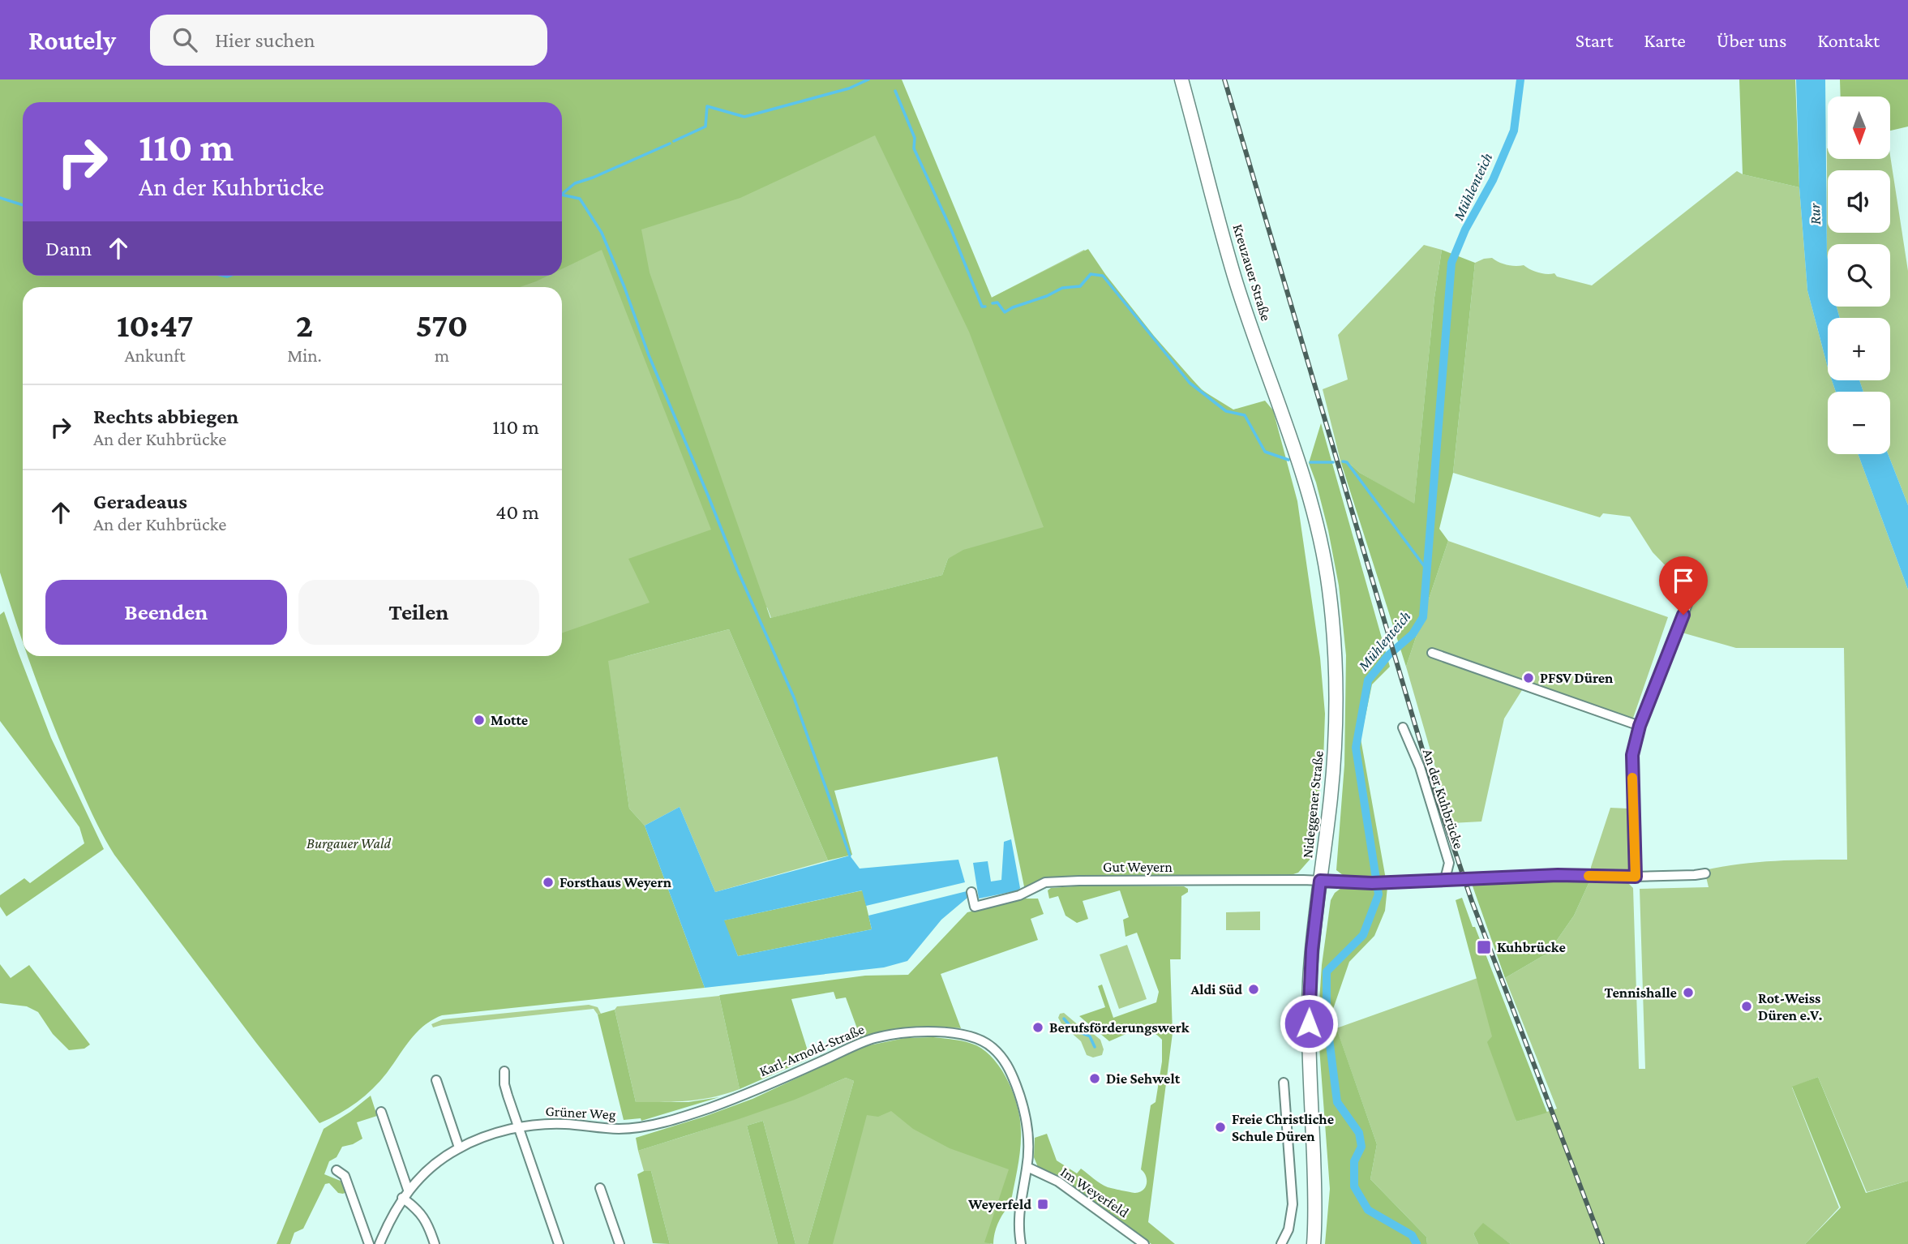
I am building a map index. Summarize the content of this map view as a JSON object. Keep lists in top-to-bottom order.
{
  "streets": {
    "main road": ["Kreuzauer Straße", "Nideggener Straße"],
    "street": [
      "An der Kuhbrücke",
      "Gut Weyern",
      "Karl-Arnold-Straße",
      "Grüner Weg",
      "Im Weyerfeld"
    ]
  },
  "crossings": [
    ["Kreuzauer Straße", "Nideggener Straße"],
    ["Nideggener Straße", "Gut Weyern"],
    ["Karl-Arnold-Straße", "Grüner Weg"],
    ["Karl-Arnold-Straße", "Im Weyerfeld"]
  ],
  "water": ["Mühlenteich", "Rur"],
  "parks": ["Burgauer Wald"],
  "places": {
    "other": [
      "PFSV Düren",
      "Motte",
      "Forsthaus Weyern",
      "Aldi Süd",
      "Tennishalle",
      "Rot-Weiss Düren e.V.",
      "Berufsförderungswerk",
      "Die Sehwelt",
      "Freie Christliche Schule Düren"
    ],
    "transit": ["Kuhbrücke", "Weyerfeld"]
  },
  "north": "bottom",
  "page": {
    "header": "Routely",
    "search": "Hier suchen",
    "nav": [
      "Start",
      "Karte",
      "Über uns",
      "Kontakt"
    ],
    "map_buttons": ["+", "−"],
    "turn": ["110 m", "An der Kuhbrücke"],
    "then": "Dann",
    "eta": [
      "10:47",
      "Ankunft",
      "2",
      "Min.",
      "570",
      "m"
    ],
    "list": [
      {
        "name": "Rechts abbiegen",
        "note": "An der Kuhbrücke",
        "value": "110 m"
      },
      {
        "name": "Geradeaus",
        "note": "An der Kuhbrücke",
        "value": "40 m"
      }
    ],
    "buttons": ["Beenden", "Teilen"]
  }
}
